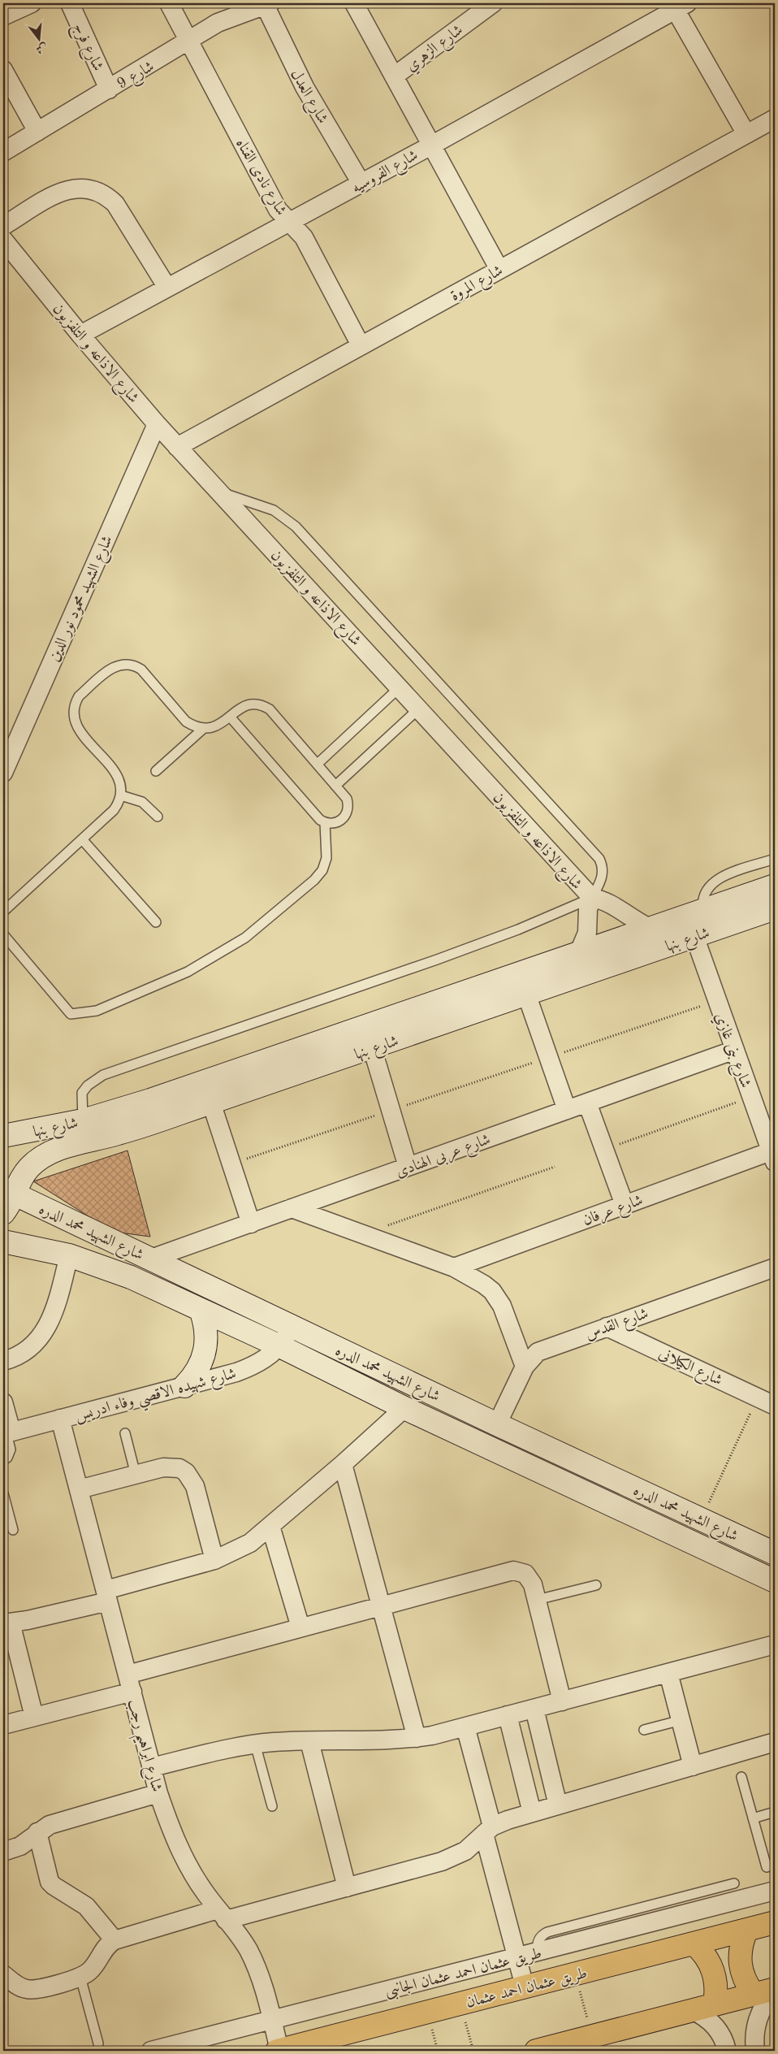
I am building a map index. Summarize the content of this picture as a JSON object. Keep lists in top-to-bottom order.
{
  "streets": {
    "main road": ["شارع بنها", "شارع الشهيد محمد الدره", "طريق عثمان احمد عثمان"],
    "street": [
      "شارع فرج",
      "شارع الزهري",
      "شارع 9",
      "شارع العدل",
      "شارع الفروسيه",
      "شارع نادى القناه",
      "شارع المروة",
      "شارع الاذاعه و التلفزيون",
      "شارع الشهيد محمود نور الدين",
      "شارع بنى غازي",
      "شارع عربى الهنادى",
      "شارع عرفان",
      "شارع القدس",
      "شارع الكيلانى",
      "شارع شهيده الاقصي وفاء ادريس",
      "شارع ابراهيم رجب",
      "طريق عثمان احمد عثمان الجانبى"
    ]
  },
  "crossings": [
    ["شارع فرج", "شارع 9"],
    ["شارع 9", "شارع العدل"],
    ["شارع 9", "شارع نادى القناه"],
    ["شارع العدل", "شارع الفروسيه"],
    ["شارع الفروسيه", "شارع نادى القناه"],
    ["شارع الفروسيه", "شارع الاذاعه و التلفزيون"],
    ["شارع نادى القناه", "شارع المروة"],
    ["شارع المروة", "شارع الاذاعه و التلفزيون"],
    ["شارع الاذاعه و التلفزيون", "شارع الشهيد محمود نور الدين"],
    ["شارع الاذاعه و التلفزيون", "شارع بنها"],
    ["شارع بنها", "شارع بنى غازي"],
    ["شارع بنها", "شارع الشهيد محمد الدره"],
    ["شارع بنى غازي", "شارع عربى الهنادى"],
    ["شارع بنى غازي", "شارع عرفان"],
    ["شارع عربى الهنادى", "شارع الشهيد محمد الدره"],
    ["شارع الشهيد محمد الدره", "شارع القدس"],
    ["شارع الشهيد محمد الدره", "شارع شهيده الاقصي وفاء ادريس"],
    ["شارع القدس", "شارع الكيلانى"],
    ["شارع شهيده الاقصي وفاء ادريس", "شارع ابراهيم رجب"],
    ["شارع ابراهيم رجب", "طريق عثمان احمد عثمان الجانبى"],
    ["شارع ابراهيم رجب", "طريق عثمان احمد عثمان"]
  ],
  "north": "bottom"
}
